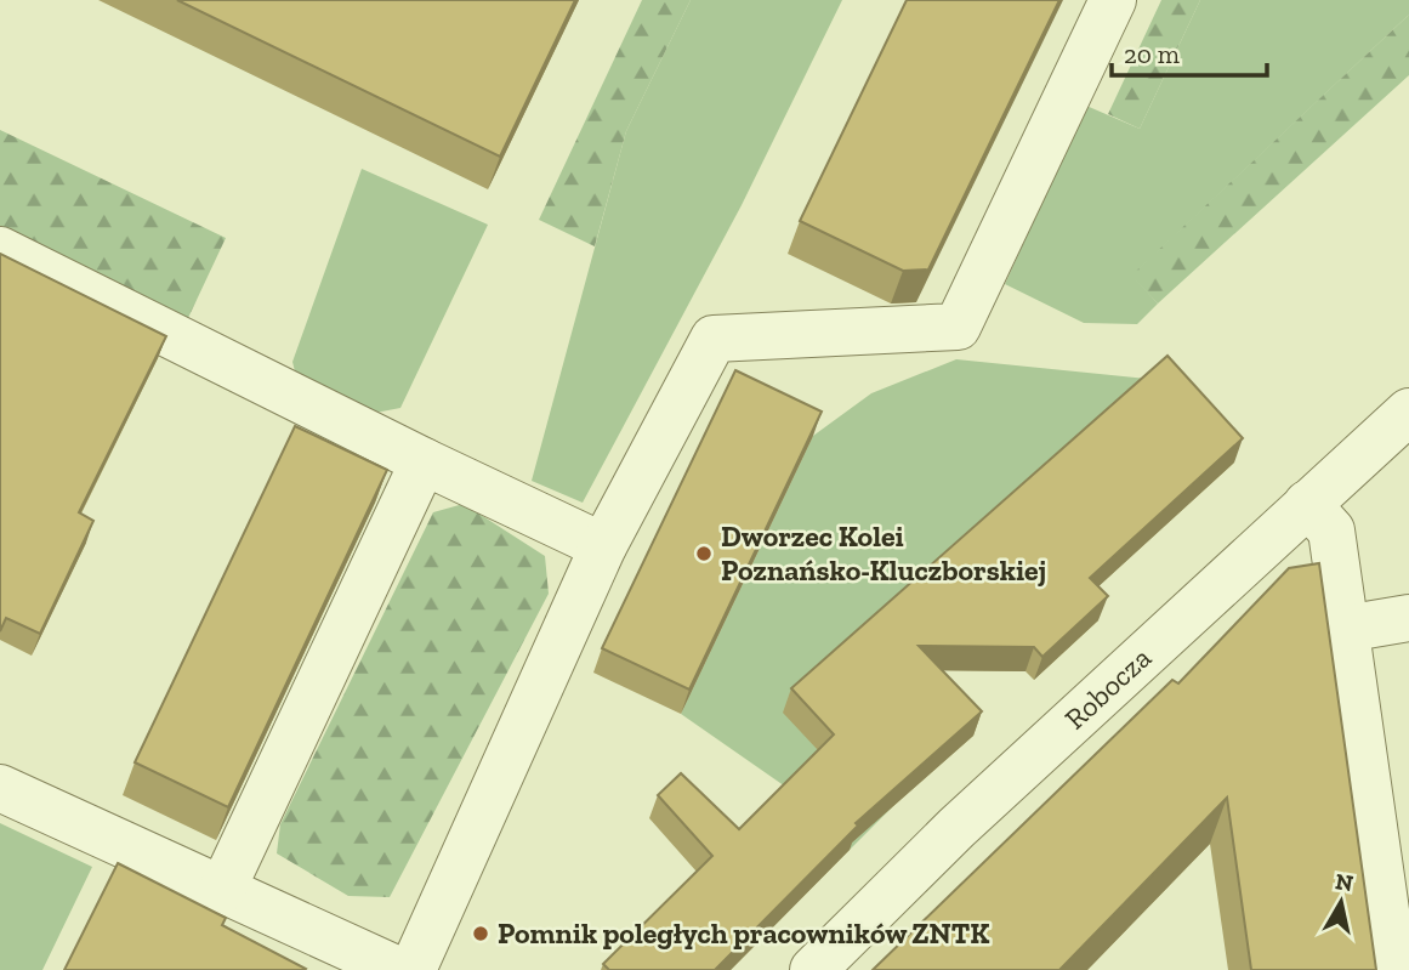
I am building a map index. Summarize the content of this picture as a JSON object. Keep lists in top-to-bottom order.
{
  "streets": {
    "street": ["Robocza"]
  },
  "places": ["Dworzec Kolei Poznańsko-Kluczborskiej", "Pomnik poległych pracowników ZNTK"],
  "scale_bar": "20 m",
  "north": "top"
}
